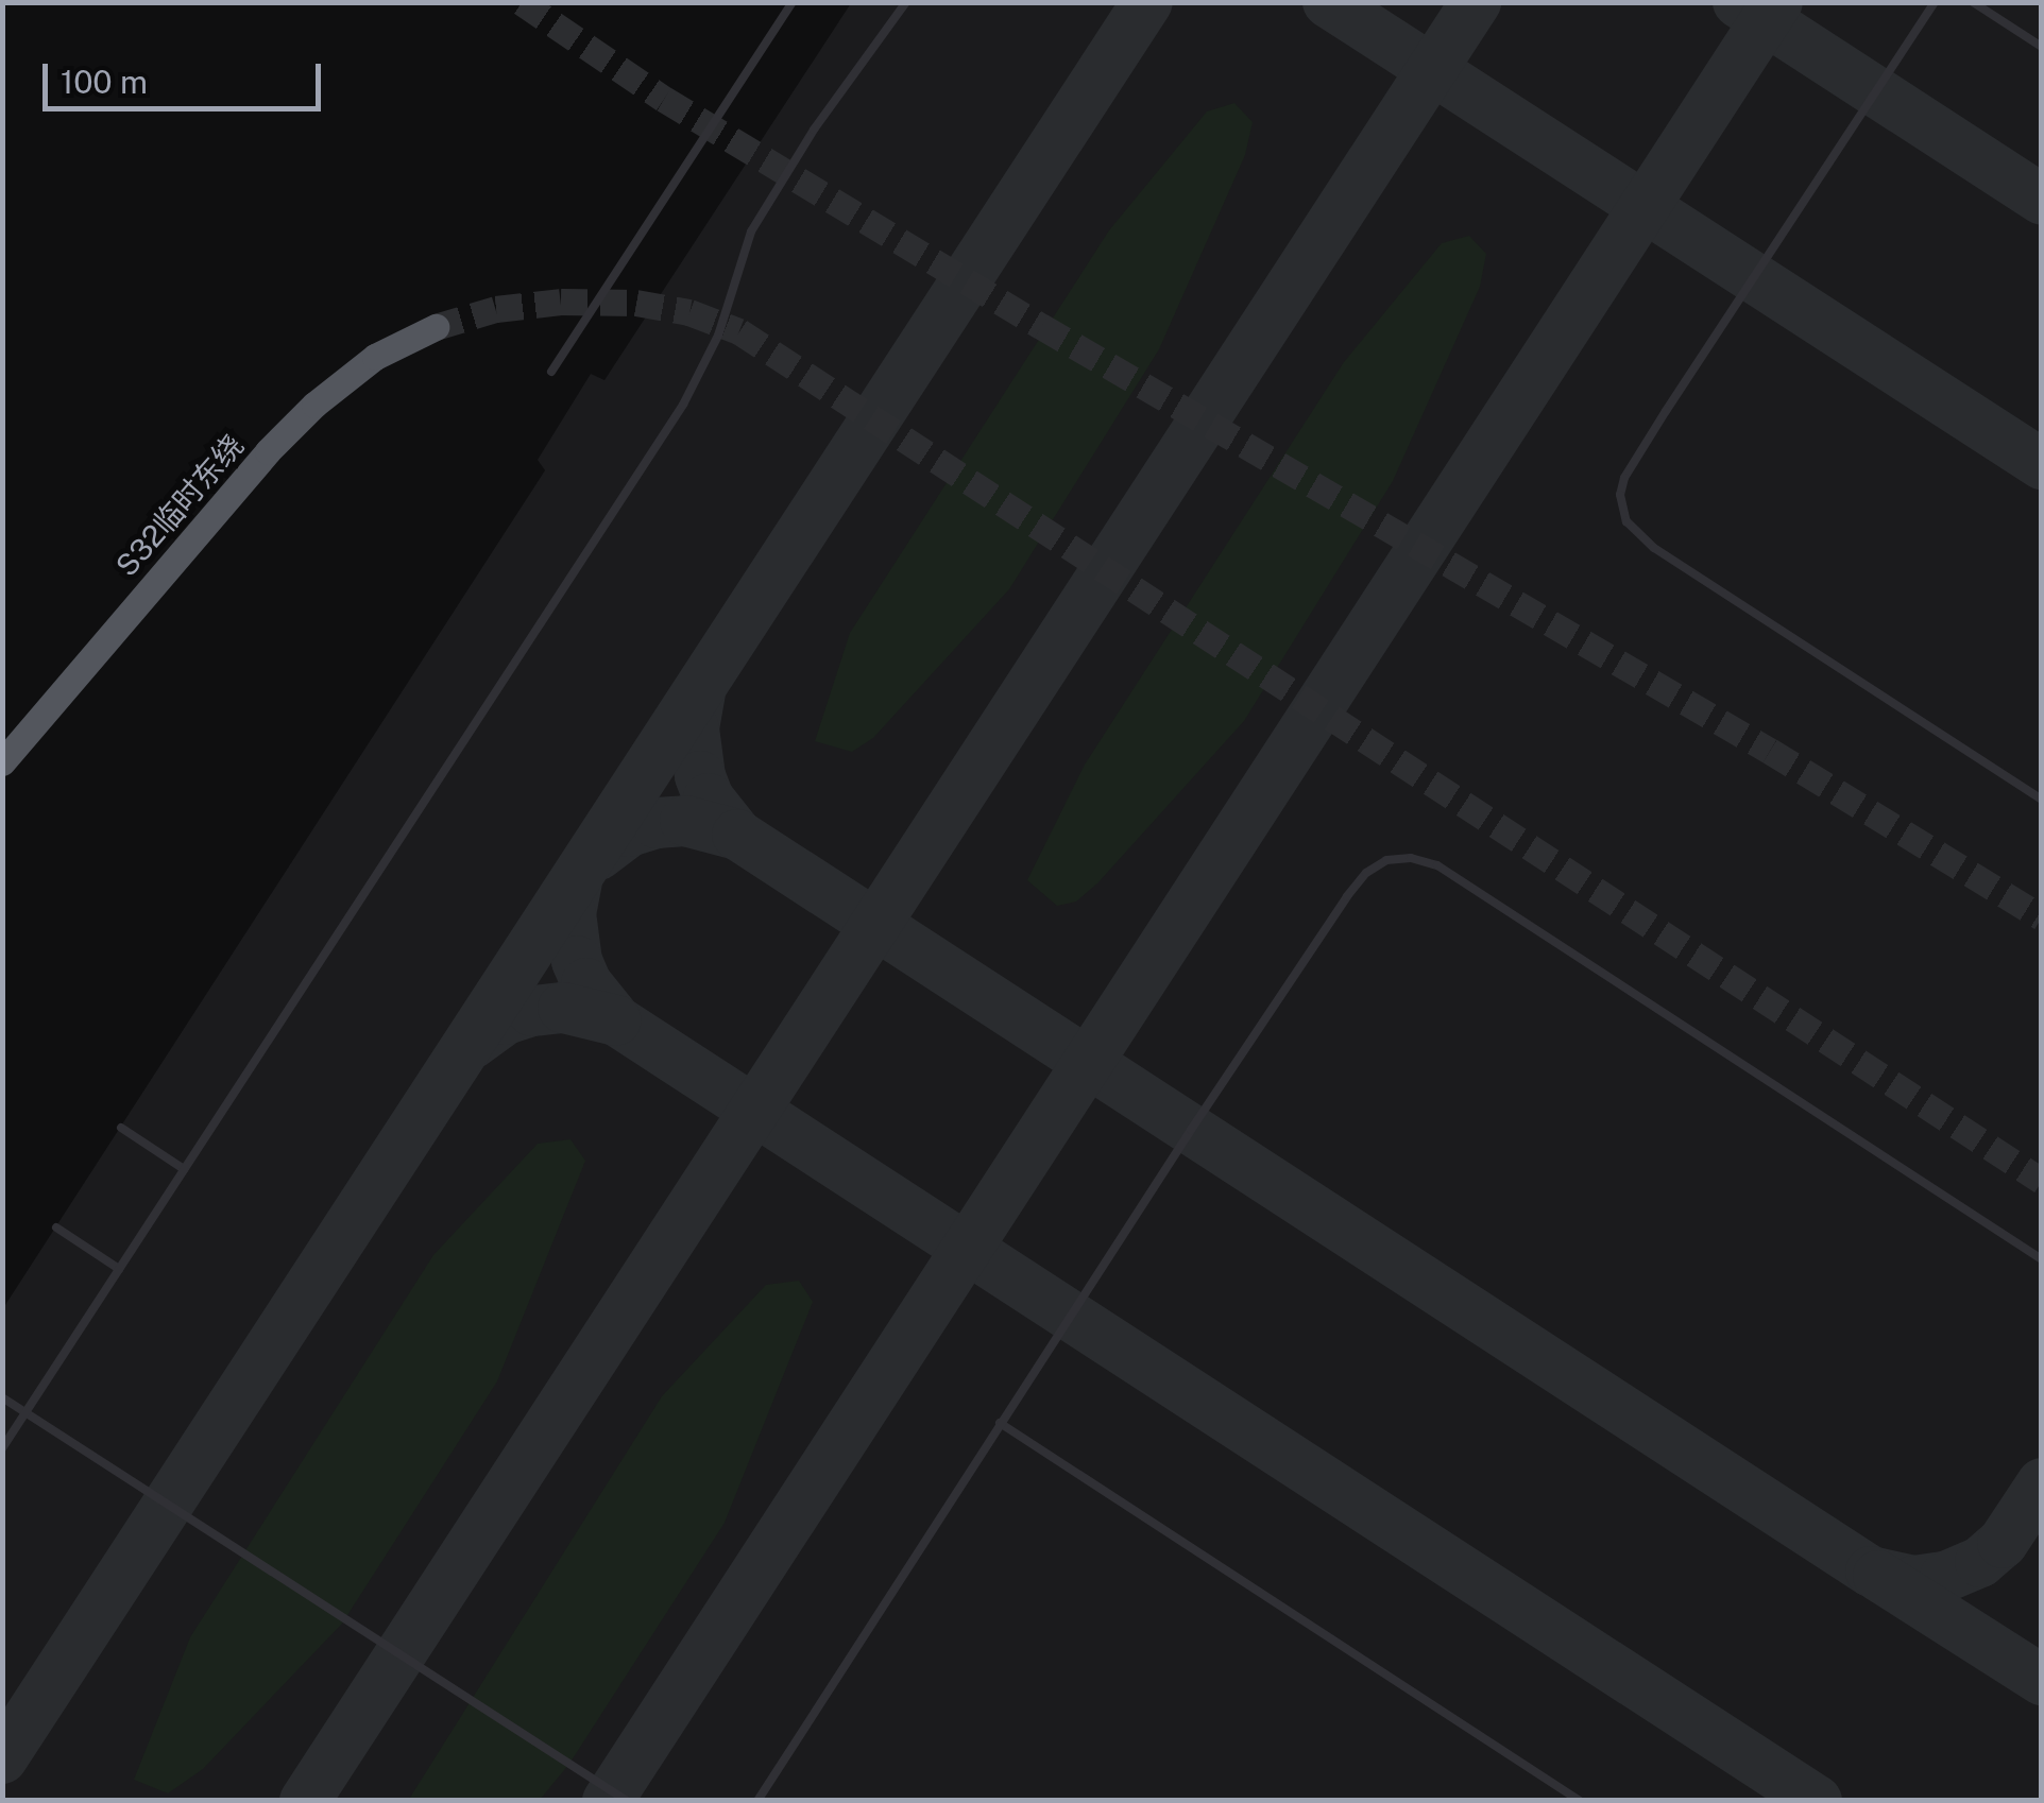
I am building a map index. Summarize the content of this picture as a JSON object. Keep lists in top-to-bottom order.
{
  "streets": {
    "highway": ["S32临时东绕"]
  },
  "scale_bar": "100 m"
}
